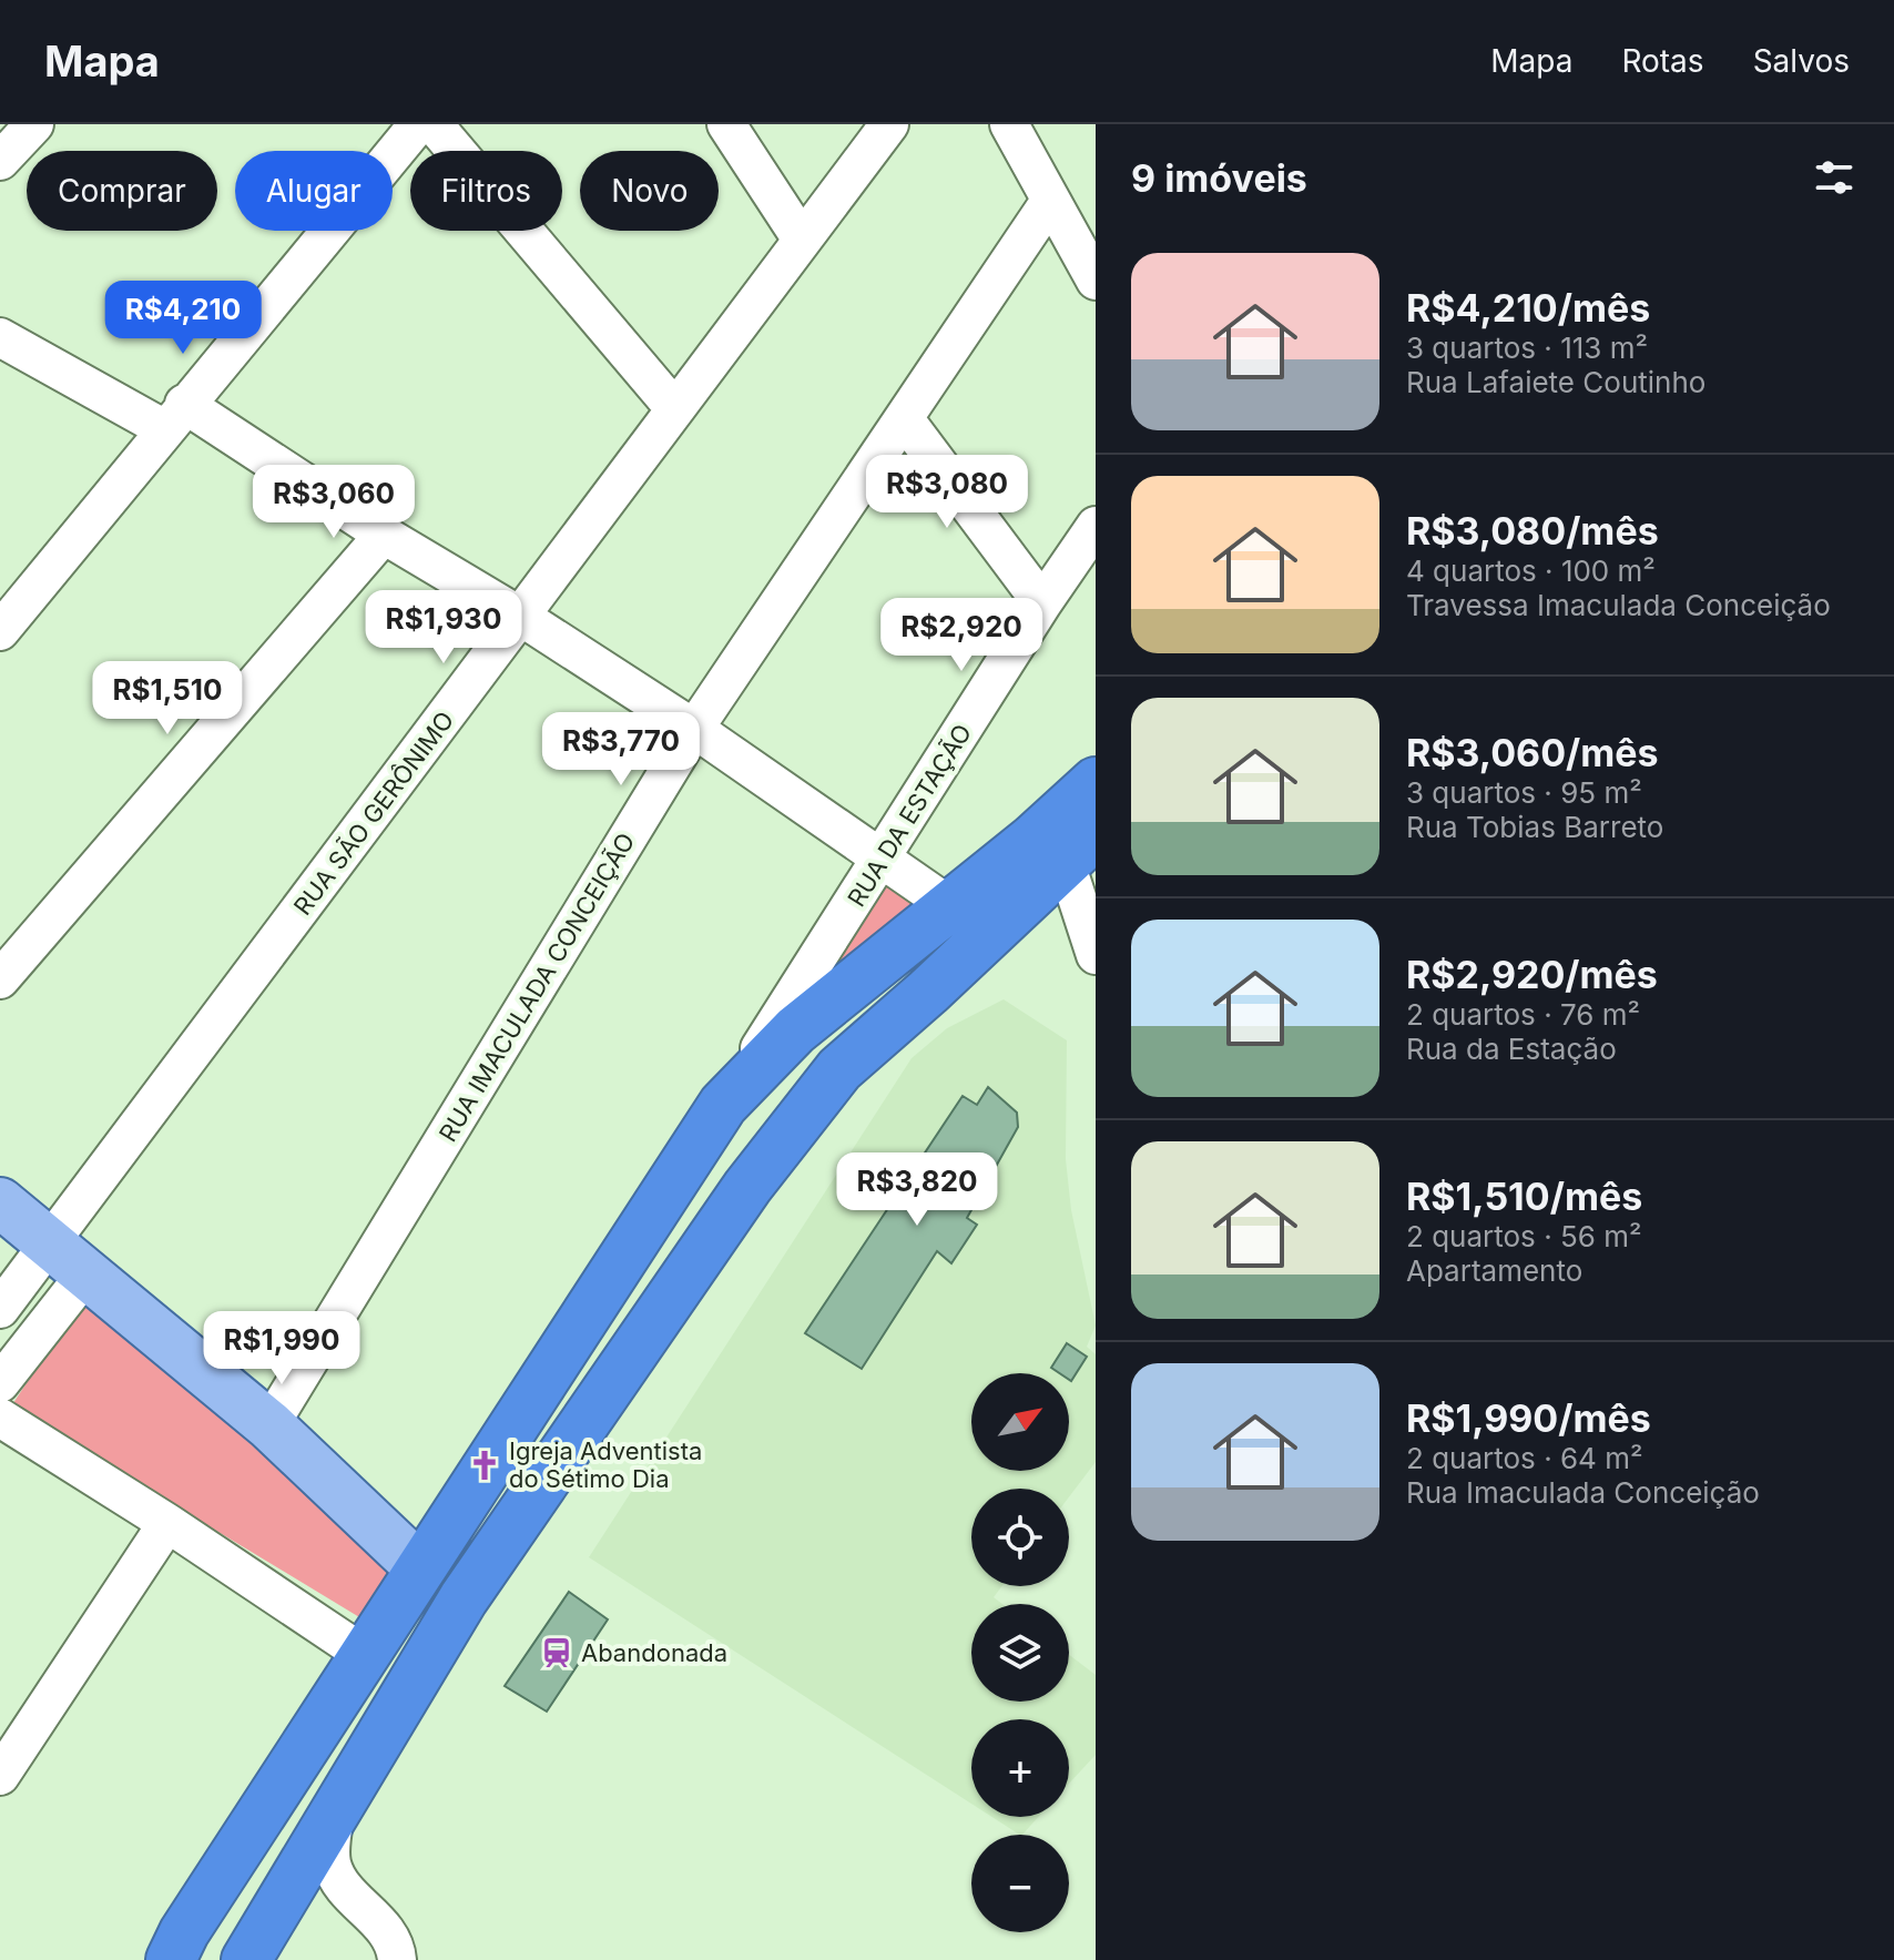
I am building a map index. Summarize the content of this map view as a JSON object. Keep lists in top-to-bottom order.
{
  "streets": {
    "street": ["RUA SÃO GERÔNIMO", "RUA DA ESTAÇÃO", "RUA IMACULADA CONCEIÇÃO"]
  },
  "places": {
    "church": ["Igreja Adventista do Sétimo Dia"],
    "station": ["Abandonada"]
  },
  "north": "top right",
  "page": {
    "header": "Mapa",
    "nav": ["Mapa", "Rotas", "Salvos"],
    "heading": "9 imóveis",
    "chip": [
      "Comprar",
      "Alugar",
      "Filtros",
      "Novo"
    ],
    "list": [
      {
        "name": "R$4,210/mês",
        "note": "3 quartos · 113 m² · Rua Lafaiete Coutinho"
      },
      {
        "name": "R$3,080/mês",
        "note": "4 quartos · 100 m² · Travessa Imaculada Conceição"
      },
      {
        "name": "R$3,060/mês",
        "note": "3 quartos · 95 m² · Rua Tobias Barreto"
      },
      {
        "name": "R$2,920/mês",
        "note": "2 quartos · 76 m² · Rua da Estação"
      },
      {
        "name": "R$1,510/mês",
        "note": "2 quartos · 56 m² · Apartamento"
      },
      {
        "name": "R$1,990/mês",
        "note": "2 quartos · 64 m² · Rua Imaculada Conceição"
      }
    ],
    "price": [
      "R$4,210",
      "R$3,080",
      "R$3,060",
      "R$1,930",
      "R$2,920",
      "R$1,510",
      "R$3,770",
      "R$3,820",
      "R$1,990"
    ],
    "map_buttons": ["+", "−"]
  }
}
